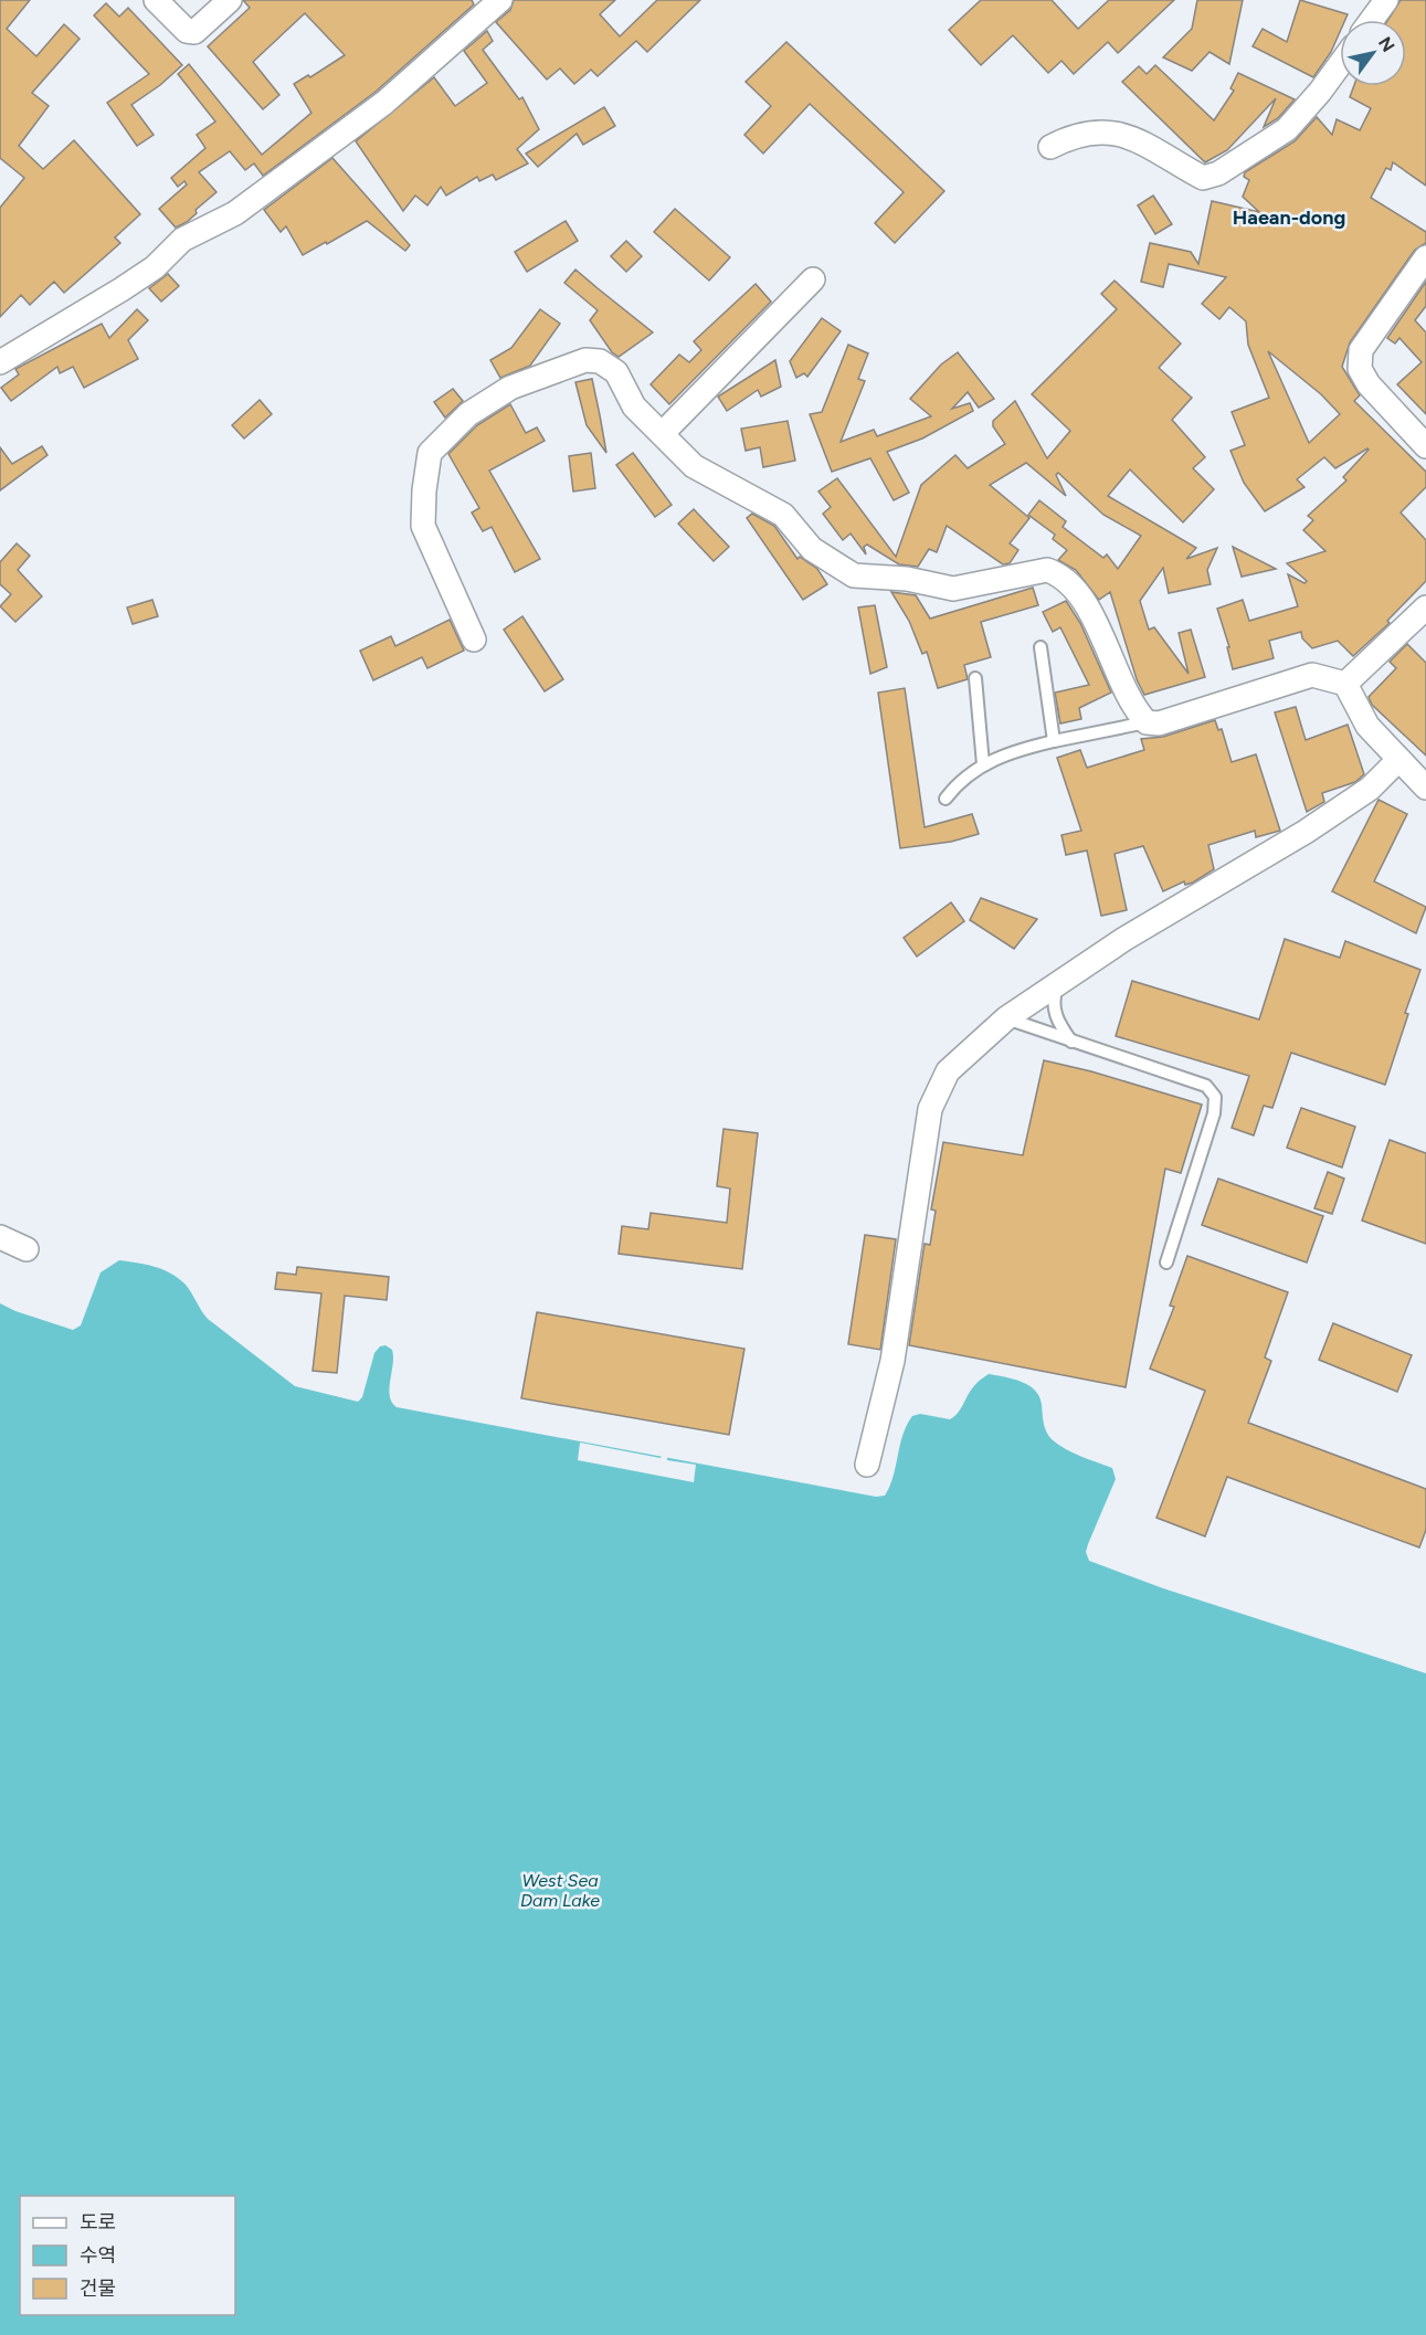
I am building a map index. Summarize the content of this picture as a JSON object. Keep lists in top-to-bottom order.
{
  "districts": ["Haean-dong"],
  "water": ["West Sea Dam Lake"],
  "legend": ["도로", "수역", "건물"],
  "north": "top right"
}
